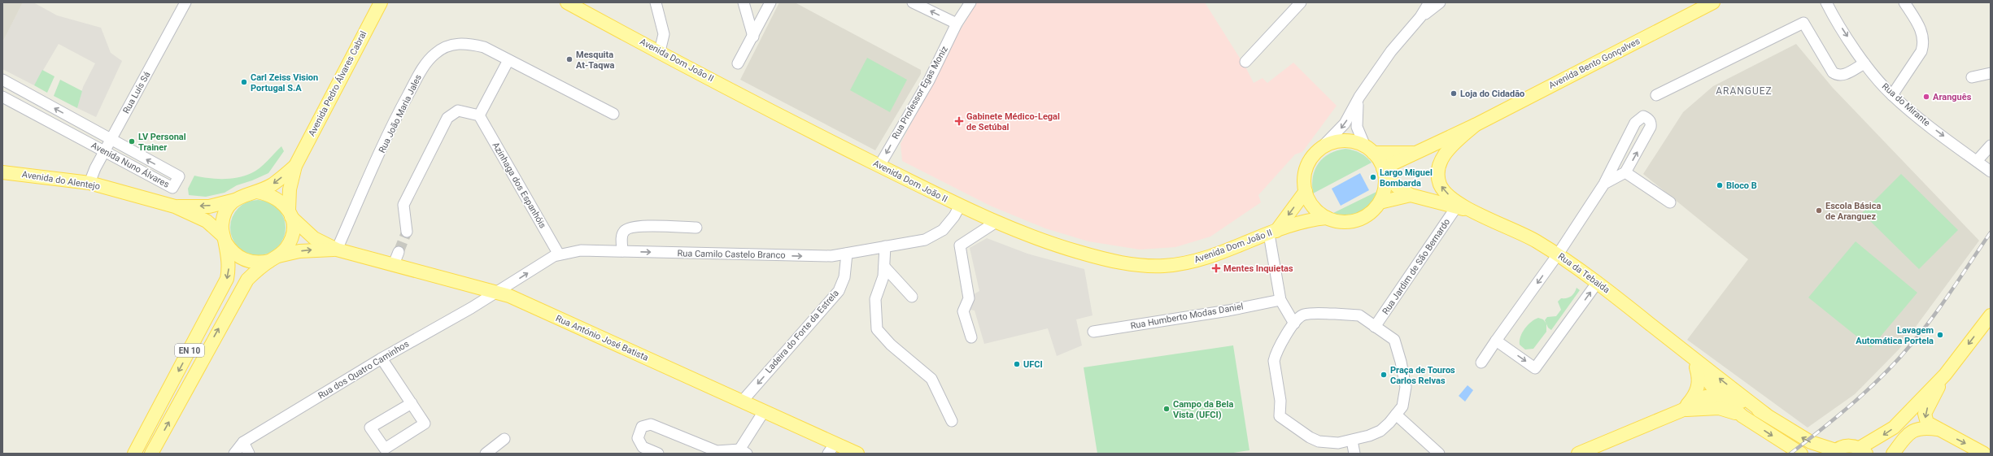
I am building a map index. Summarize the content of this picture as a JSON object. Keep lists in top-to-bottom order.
{
  "streets": {
    "main road": [
      "Avenida Dom João II",
      "Avenida Bento Gonçalves",
      "Avenida Pedro Álvares Cabral",
      "Avenida do Alentejo",
      "Rua da Tebaida",
      "Rua António José Batista",
      "EN 10"
    ],
    "street": [
      "Rua Luís Sá",
      "Rua Professor Egas Moniz",
      "Rua do Mirante",
      "Rua João Maria Jales",
      "Avenida Nuno Álvares",
      "Azinhaga dos Espanhóis",
      "Rua Camilo Castelo Branco",
      "Rua Jardim de São Bernardo",
      "Rua Humberto Modas Daniel",
      "Ladeira do Forte da Estrela",
      "Rua dos Quatro Caminhos"
    ]
  },
  "crossings": [
    ["Avenida Dom João II", "Rua Professor Egas Moniz"],
    ["Avenida Dom João II", "Rua Camilo Castelo Branco"],
    ["Avenida Pedro Álvares Cabral", "Avenida do Alentejo"],
    ["Avenida Pedro Álvares Cabral", "Rua António José Batista"],
    ["Rua Luís Sá", "Avenida Nuno Álvares"],
    ["Rua Luís Sá", "Avenida do Alentejo"],
    ["Rua João Maria Jales", "Rua António José Batista"],
    ["Avenida do Alentejo", "Rua António José Batista"],
    ["Azinhaga dos Espanhóis", "Rua Camilo Castelo Branco"],
    ["Rua Camilo Castelo Branco", "Ladeira do Forte da Estrela"],
    ["Rua Camilo Castelo Branco", "Rua António José Batista"],
    ["Rua Camilo Castelo Branco", "Rua dos Quatro Caminhos"],
    ["Ladeira do Forte da Estrela", "Rua António José Batista"],
    ["Rua António José Batista", "Rua dos Quatro Caminhos"]
  ],
  "one_way": [
    "Rua Professor Egas Moniz",
    "Rua do Mirante",
    "Rua Camilo Castelo Branco",
    "Ladeira do Forte da Estrela"
  ],
  "districts": ["ARANGUEZ"],
  "places": {
    "other": [
      "Mesquita At-Taqwa",
      "Carl Zeiss Vision Portugal S.A",
      "Loja do Cidadão",
      "Aranguês",
      "LV Personal Trainer",
      "Largo Miguel Bombarda",
      "Bloco B",
      "Escola Básica de Aranguez",
      "Lavagem Automática Portela",
      "UFCI",
      "Praça de Touros Carlos Relvas",
      "Campo da Bela Vista (UFCI)"
    ],
    "health": ["Gabinete Médico-Legal de Setúbal", "Mentes Inquietas"]
  }
}
